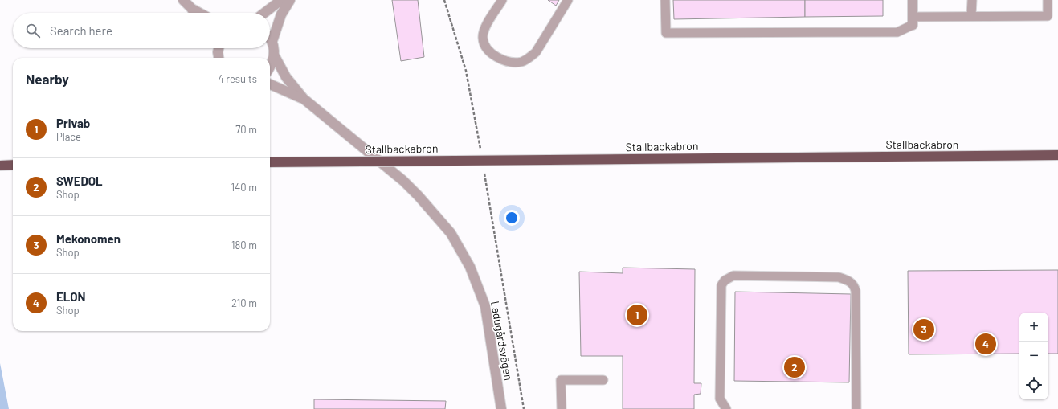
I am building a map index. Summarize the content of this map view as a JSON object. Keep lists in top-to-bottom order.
{
  "streets": {
    "highway": ["Stallbackabron"],
    "street": ["Ladugårdsvägen"]
  },
  "page": {
    "search": "Search here",
    "heading": ["Nearby", "4 results"],
    "list": [
      {
        "mark": "1",
        "name": "Privab",
        "note": "Place",
        "value": "70 m"
      },
      {
        "mark": "2",
        "name": "SWEDOL",
        "note": "Shop",
        "value": "140 m"
      },
      {
        "mark": "3",
        "name": "Mekonomen",
        "note": "Shop",
        "value": "180 m"
      },
      {
        "mark": "4",
        "name": "ELON",
        "note": "Shop",
        "value": "210 m"
      }
    ],
    "pins": [
      "1",
      "3",
      "4",
      "2"
    ],
    "map_buttons": ["+", "−"]
  }
}
